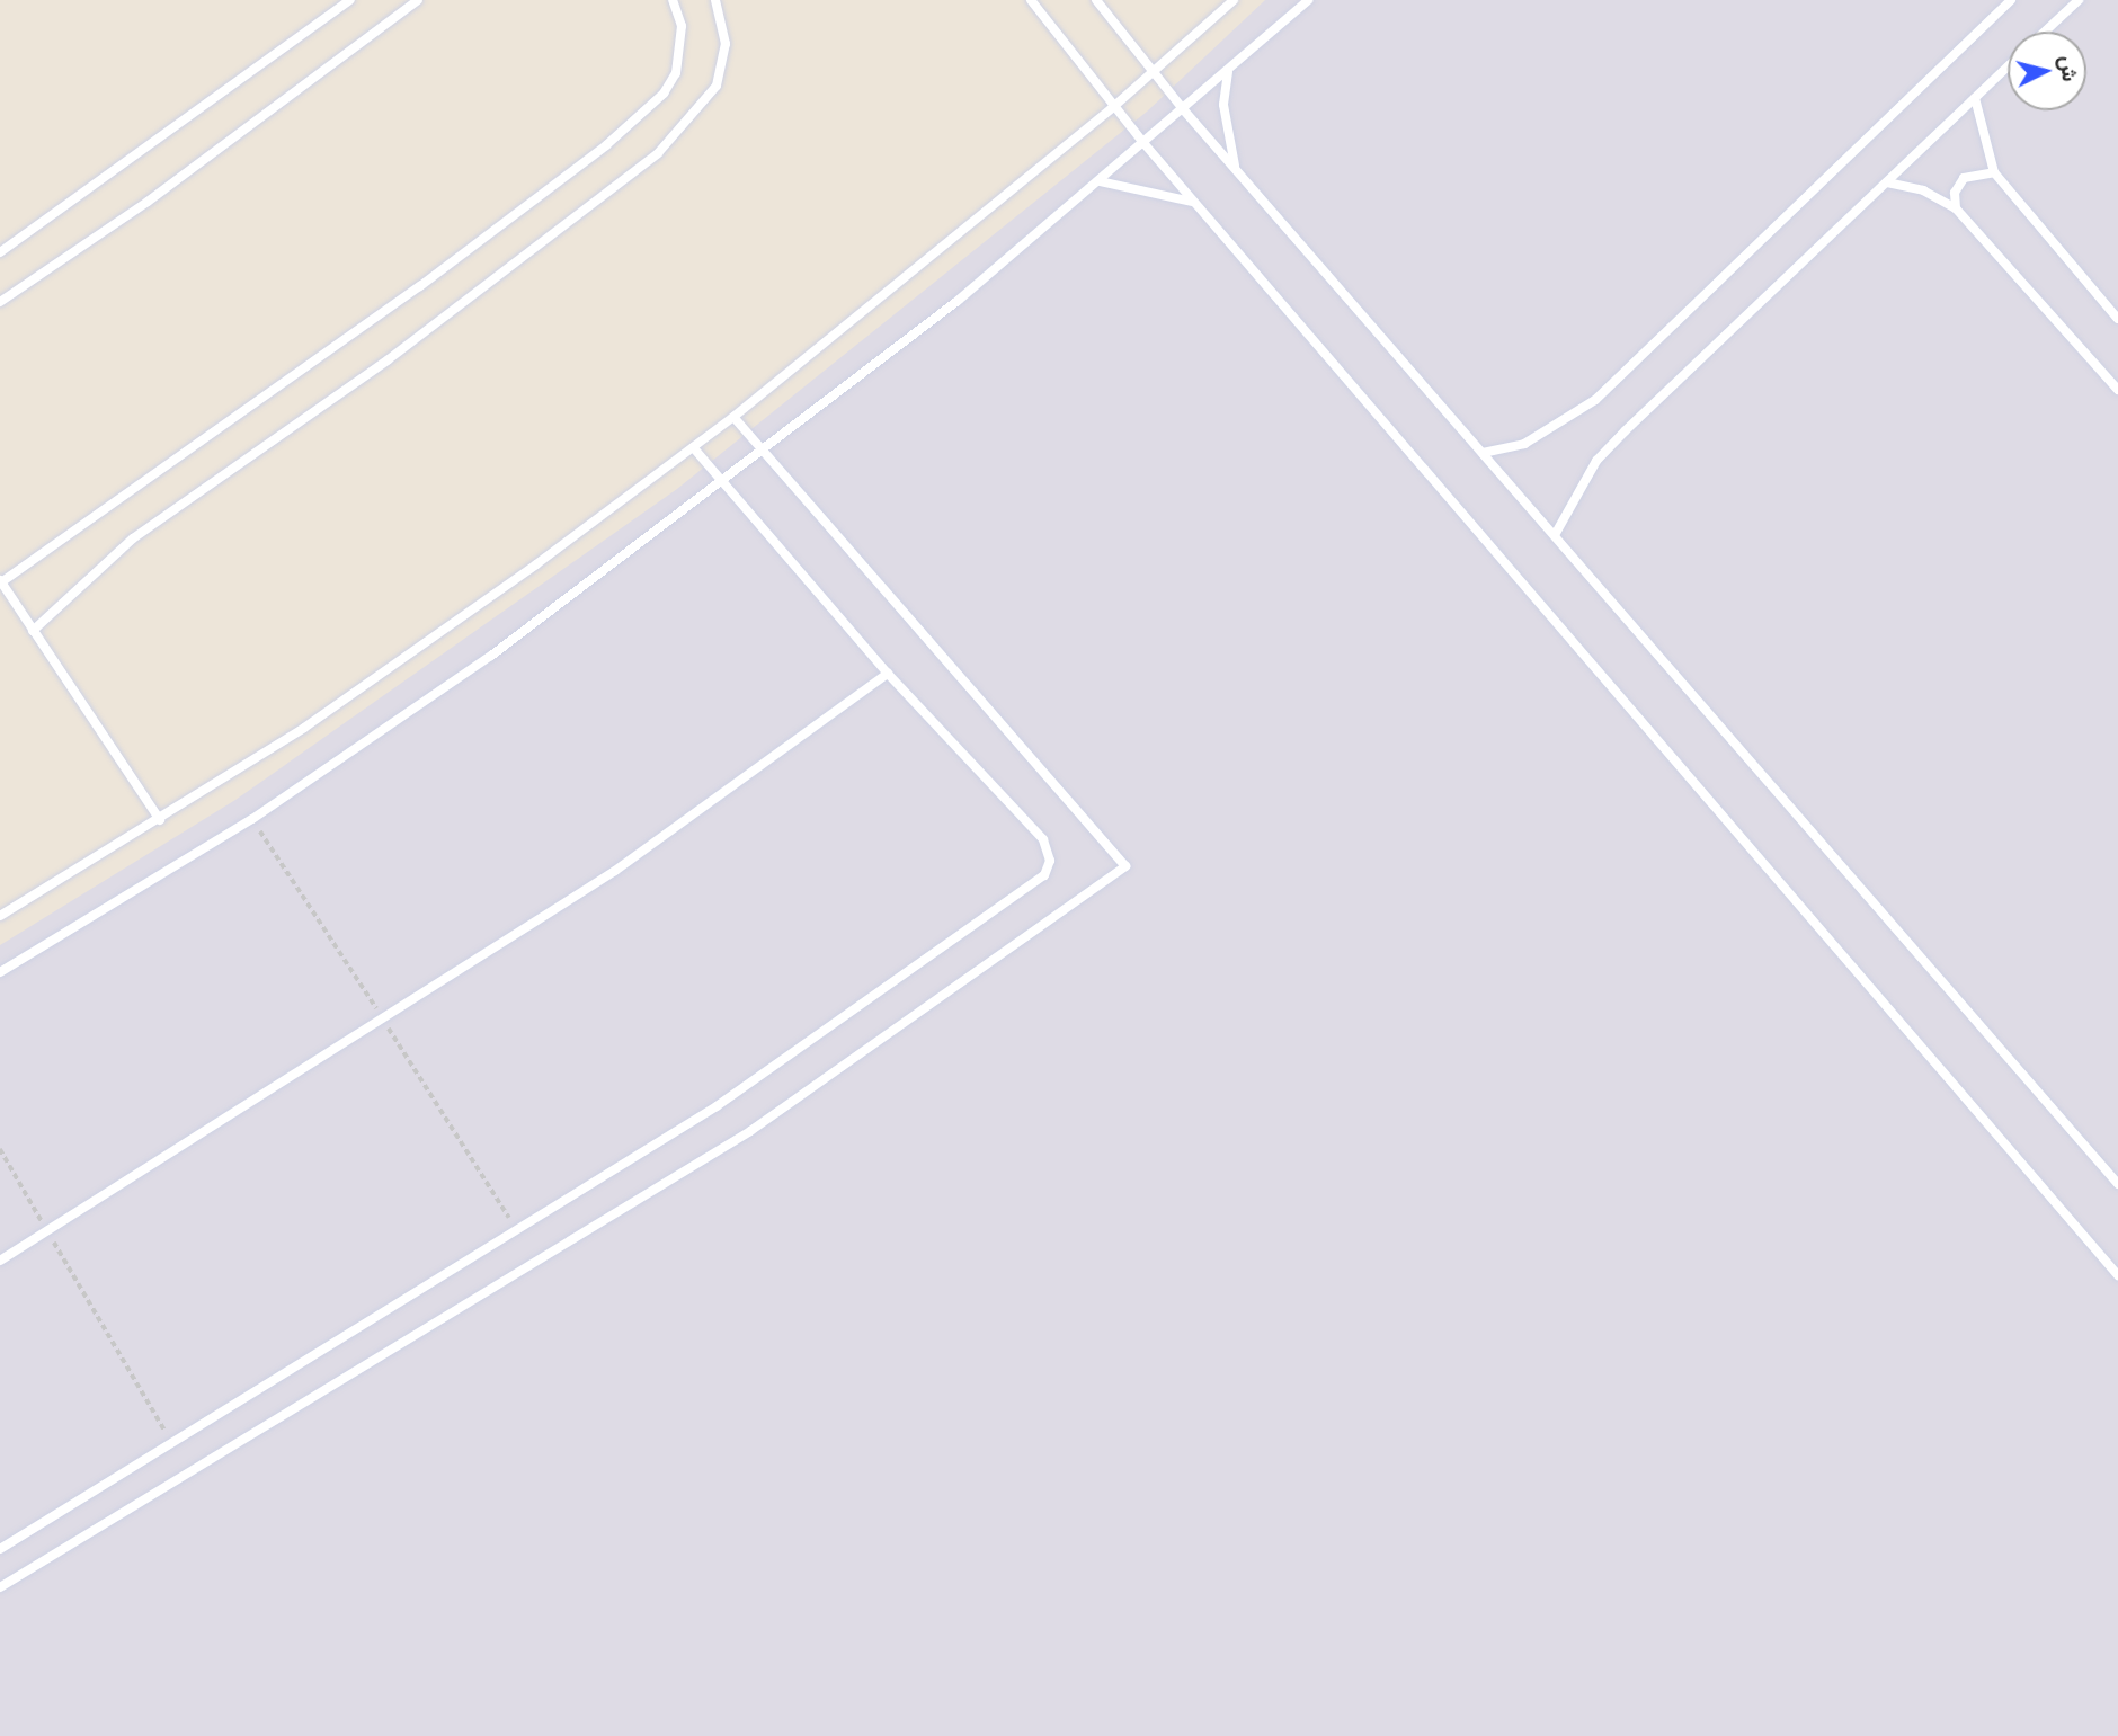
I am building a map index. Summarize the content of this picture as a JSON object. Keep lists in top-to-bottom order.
{
  "north": "right"
}
